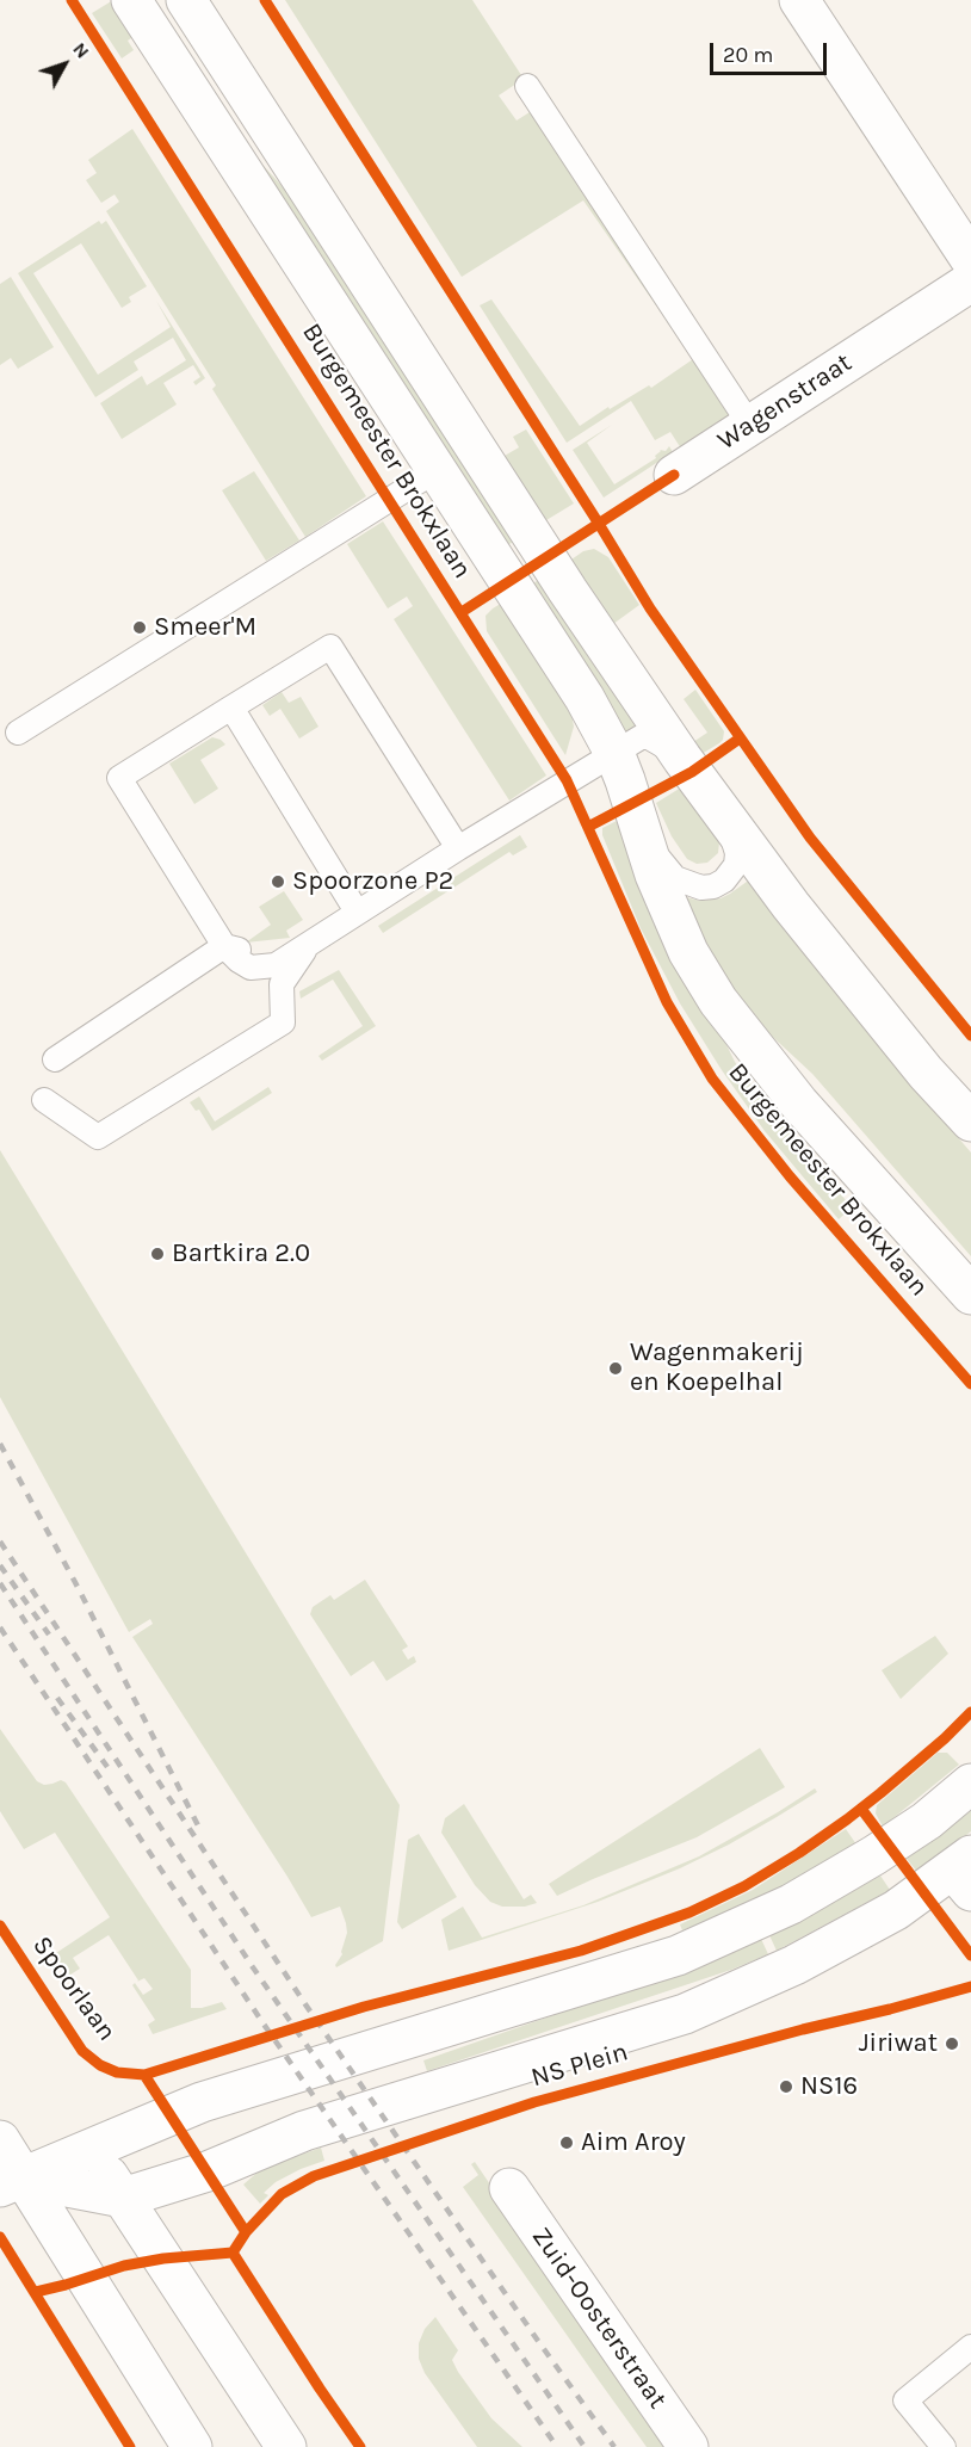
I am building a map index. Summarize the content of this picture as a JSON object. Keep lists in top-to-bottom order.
{
  "streets": {
    "street": [
      "Wagenstraat",
      "Burgemeester Brokxlaan",
      "NS Plein",
      "Zuid-Oosterstraat"
    ],
    "cycle path": ["Spoorlaan"]
  },
  "places": [
    "Smeer'M",
    "Spoorzone P2",
    "Bartkira 2.0",
    "Wagenmakerij en Koepelhal",
    "Jiriwat",
    "NS16",
    "Aim Aroy"
  ],
  "scale_bar": "20 m",
  "north": "top right"
}
